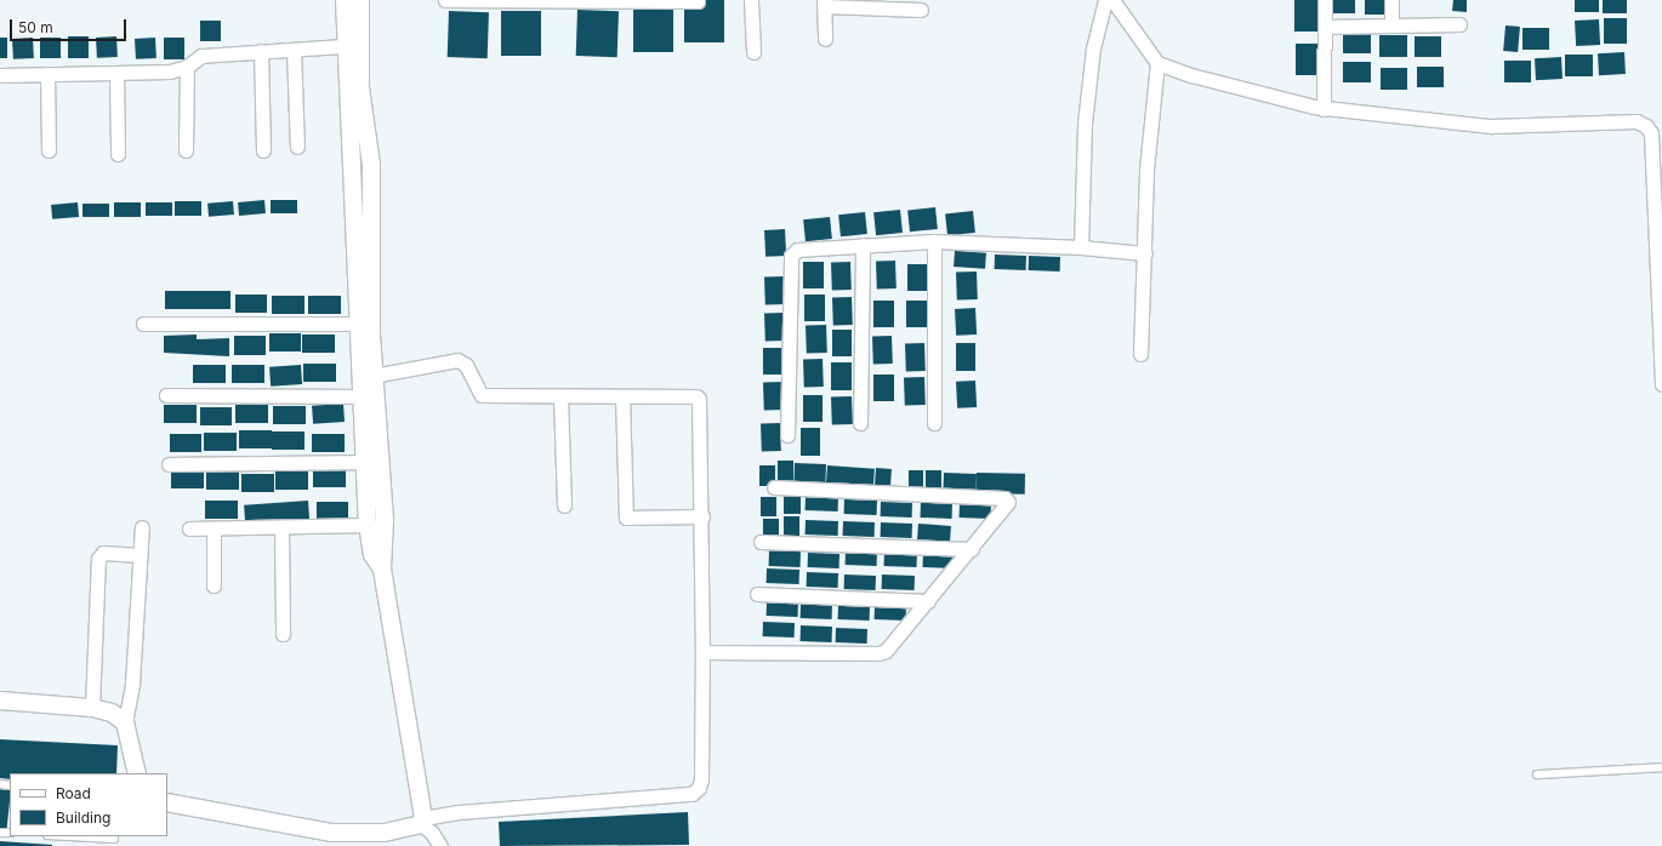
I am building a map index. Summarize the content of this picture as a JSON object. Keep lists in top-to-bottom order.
{
  "legend": ["Road", "Building"],
  "scale_bar": "50 m"
}
